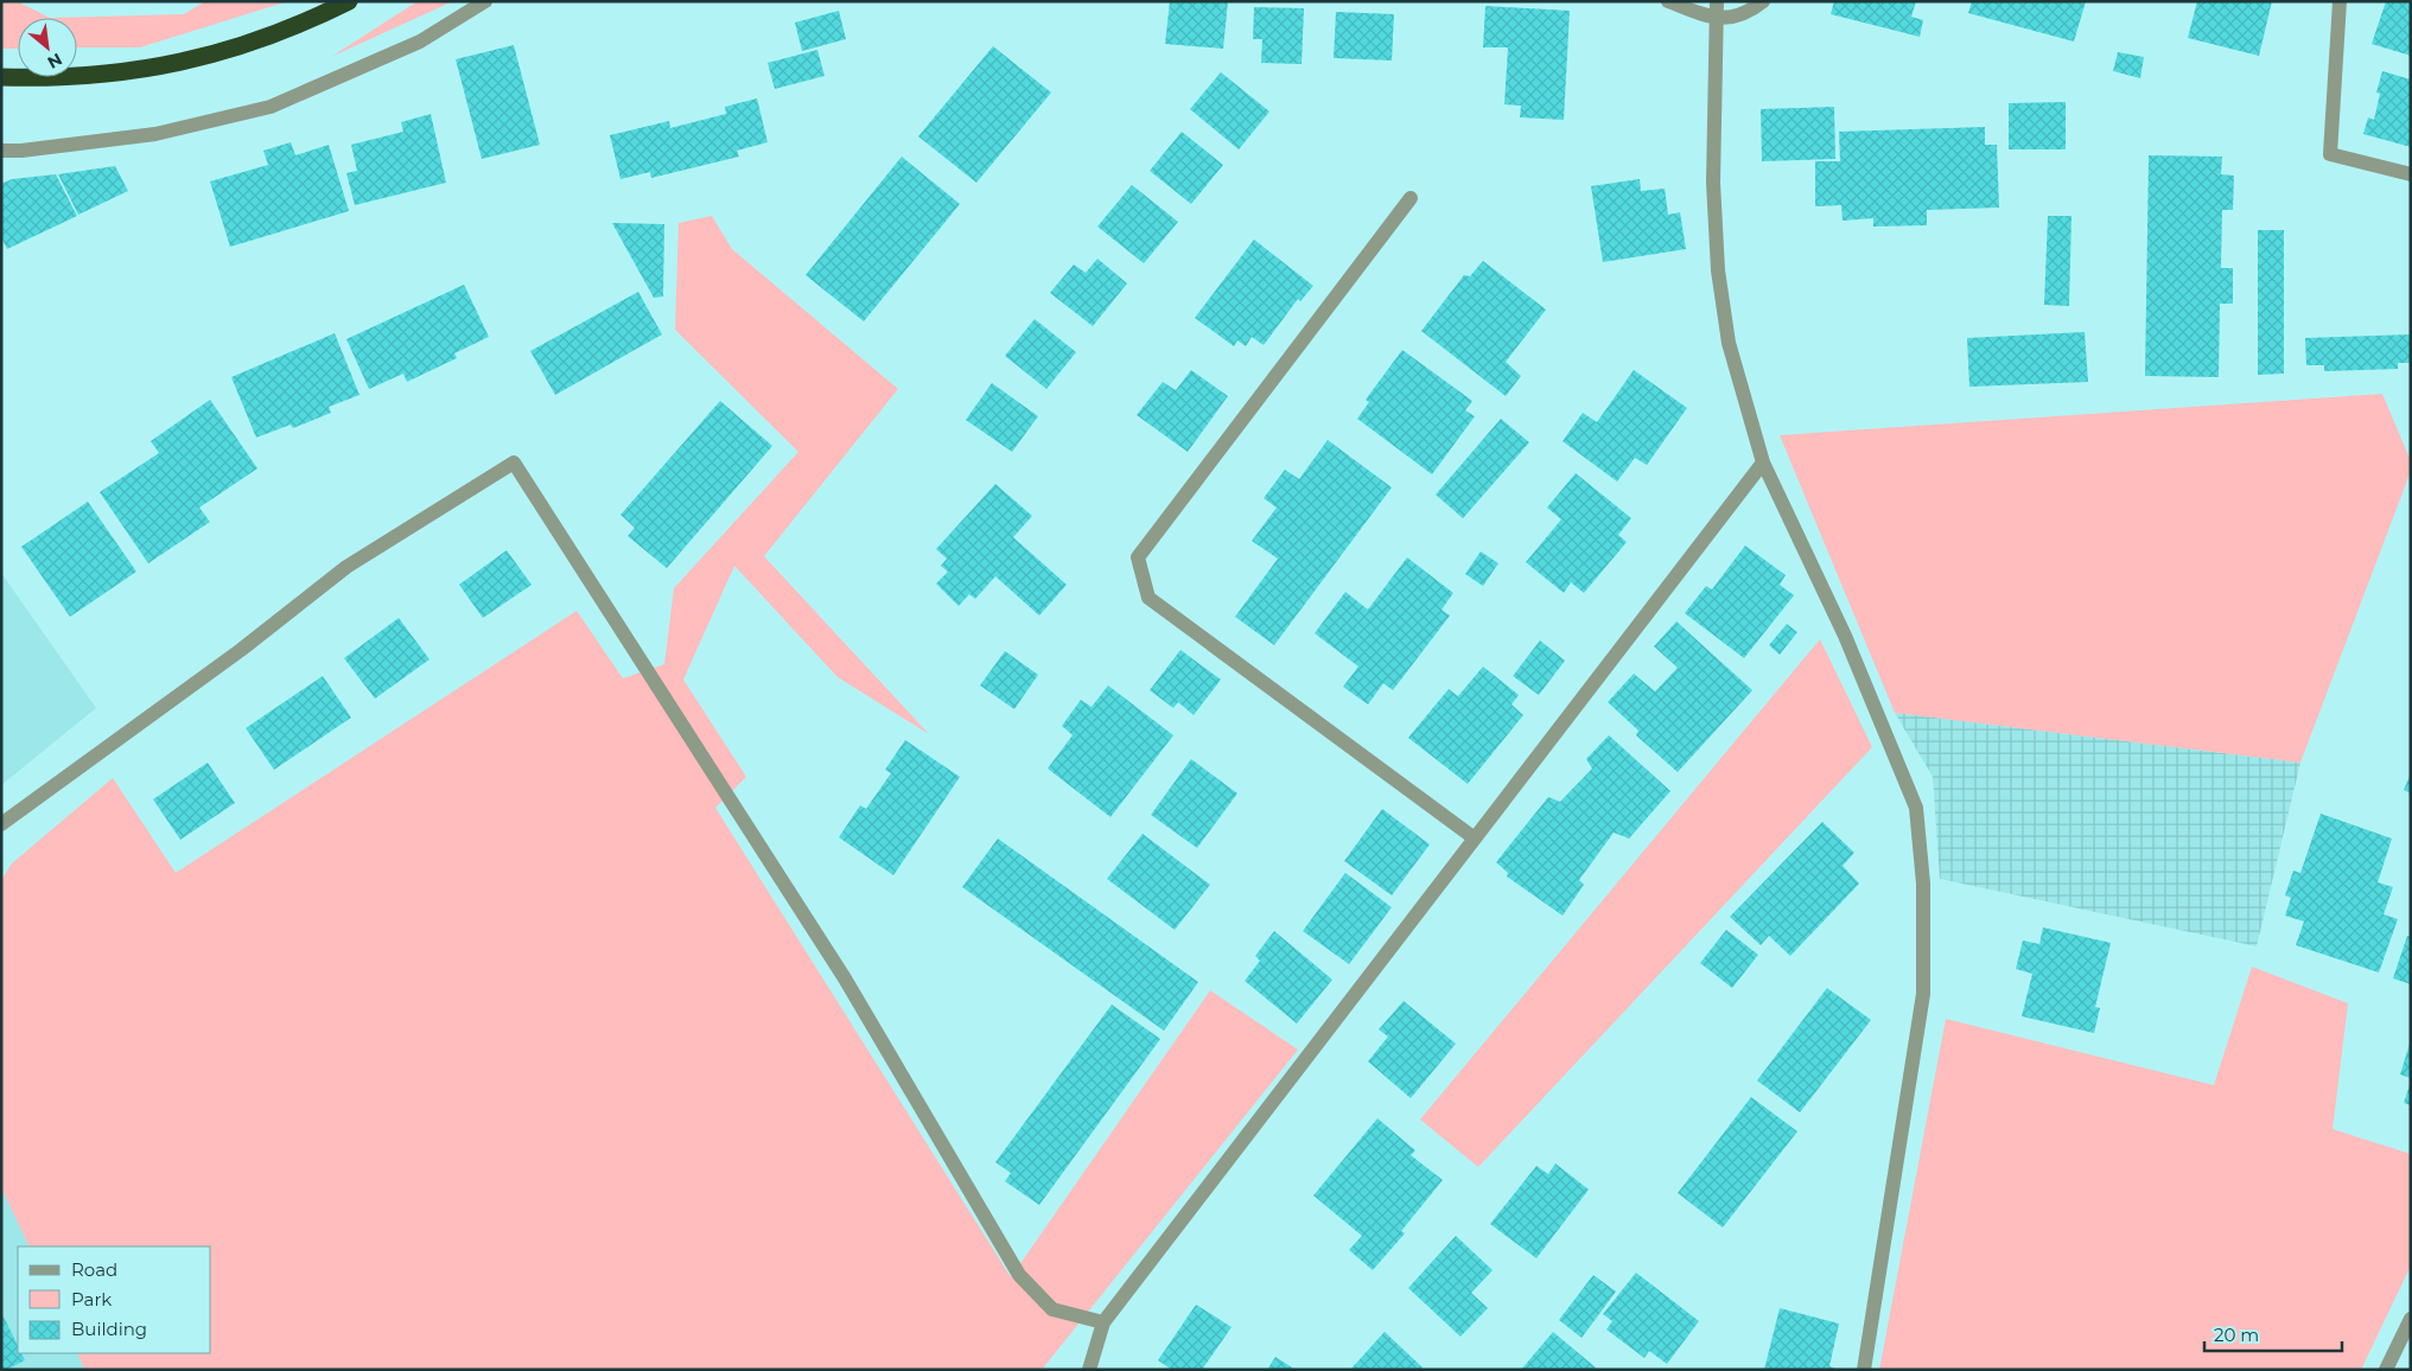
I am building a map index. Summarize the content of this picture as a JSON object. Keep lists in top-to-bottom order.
{
  "legend": ["Road", "Park", "Building"],
  "scale_bar": "20 m",
  "north": "bottom right"
}
